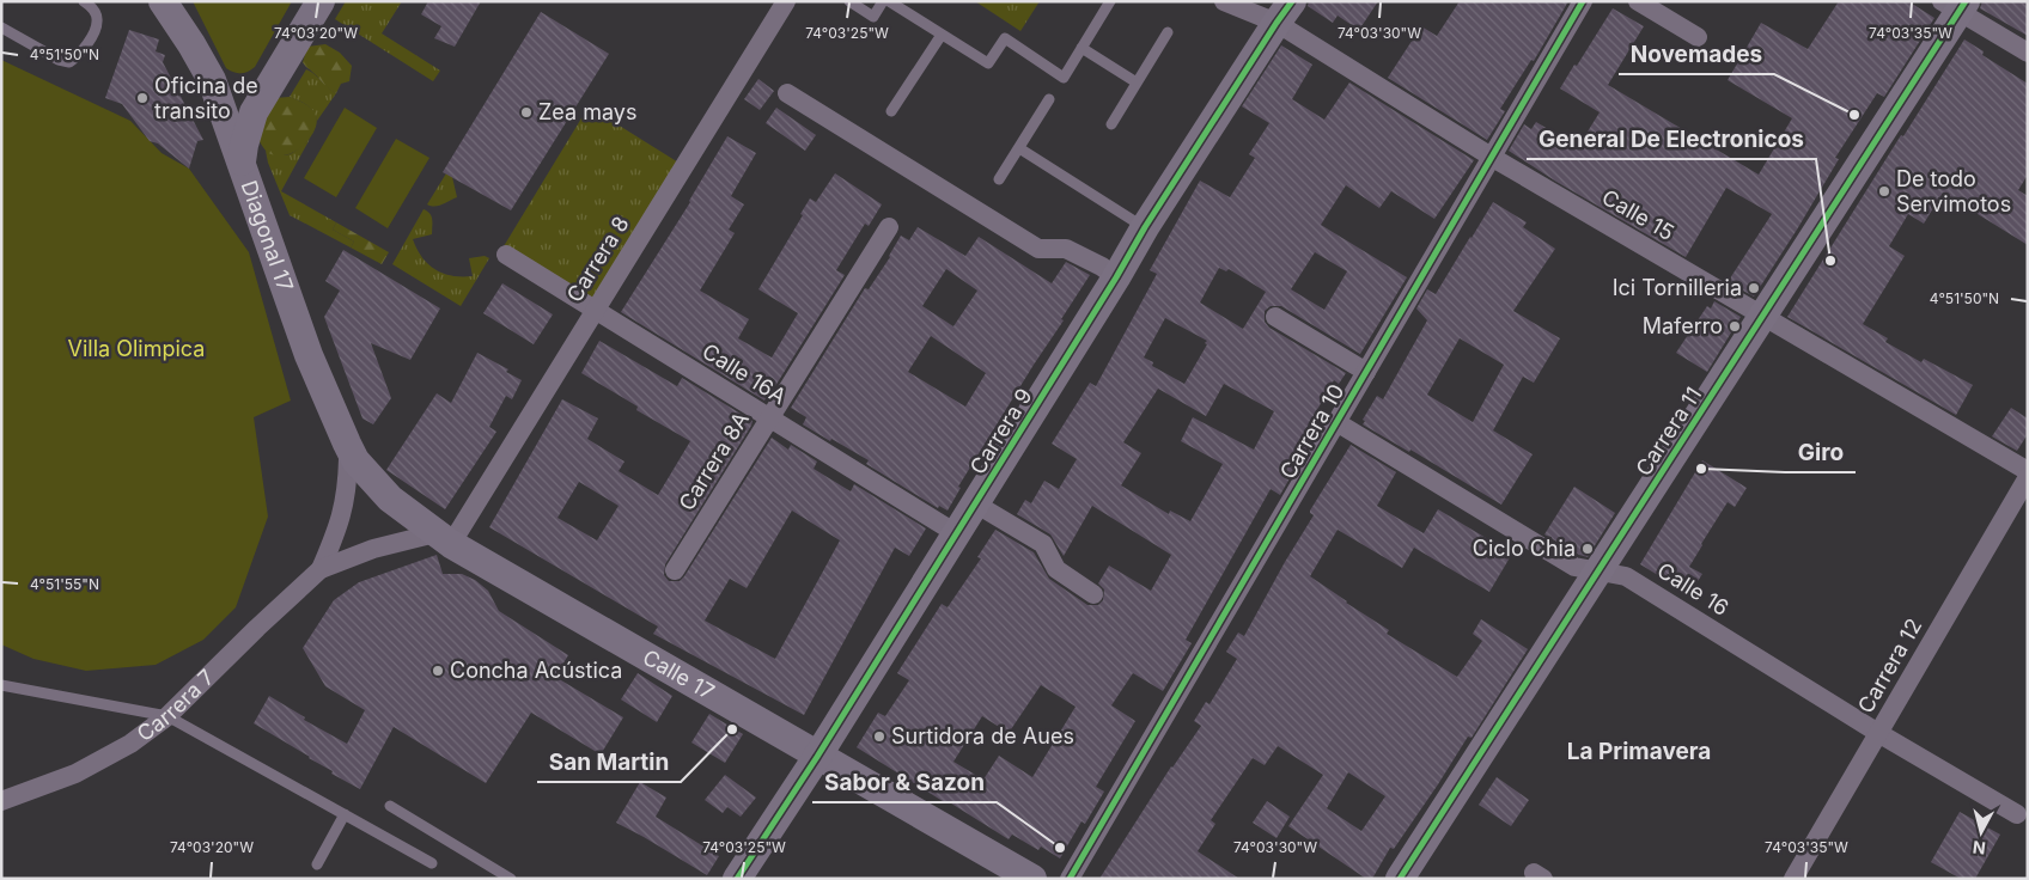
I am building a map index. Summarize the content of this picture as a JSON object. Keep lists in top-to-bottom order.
{
  "streets": {
    "main road": [
      "Diagonal 17",
      "Carrera 9",
      "Carrera 11",
      "Calle 17"
    ],
    "street": [
      "Calle 15",
      "Carrera 8",
      "Calle 16A",
      "Carrera 10",
      "Carrera 8A",
      "Calle 16",
      "Carrera 12",
      "Carrera 7"
    ]
  },
  "crossings": [
    ["Calle 15", "Carrera 9"],
    ["Calle 15", "Carrera 10"],
    ["Calle 15", "Carrera 11"],
    ["Diagonal 17", "Calle 17"],
    ["Diagonal 17", "Carrera 7"],
    ["Carrera 8", "Calle 16A"],
    ["Carrera 8", "Calle 17"],
    ["Carrera 8", "Carrera 7"],
    ["Calle 16A", "Carrera 9"],
    ["Calle 16A", "Carrera 8A"],
    ["Carrera 9", "Calle 17"],
    ["Carrera 10", "Calle 16"],
    ["Carrera 11", "Calle 16"],
    ["Calle 16", "Carrera 12"],
    ["Calle 17", "Carrera 7"]
  ],
  "districts": ["La Primavera"],
  "parks": ["Villa Olimpica"],
  "places": [
    "Oficina de transito",
    "Zea mays",
    "Novemades",
    "De todo Servimotos",
    "General De Electronicos",
    "Ici Tornilleria",
    "Maferro",
    "Giro",
    "Ciclo Chia",
    "Concha Acústica",
    "San Martin",
    "Surtidora de Aues",
    "Sabor & Sazon"
  ],
  "north": "bottom",
  "coordinates": [
    "74°03'20\"W",
    "74°03'25\"W",
    "74°03'30\"W",
    "74°03'35\"W",
    "4°51'50\"N",
    "4°51'55\"N"
  ]
}
